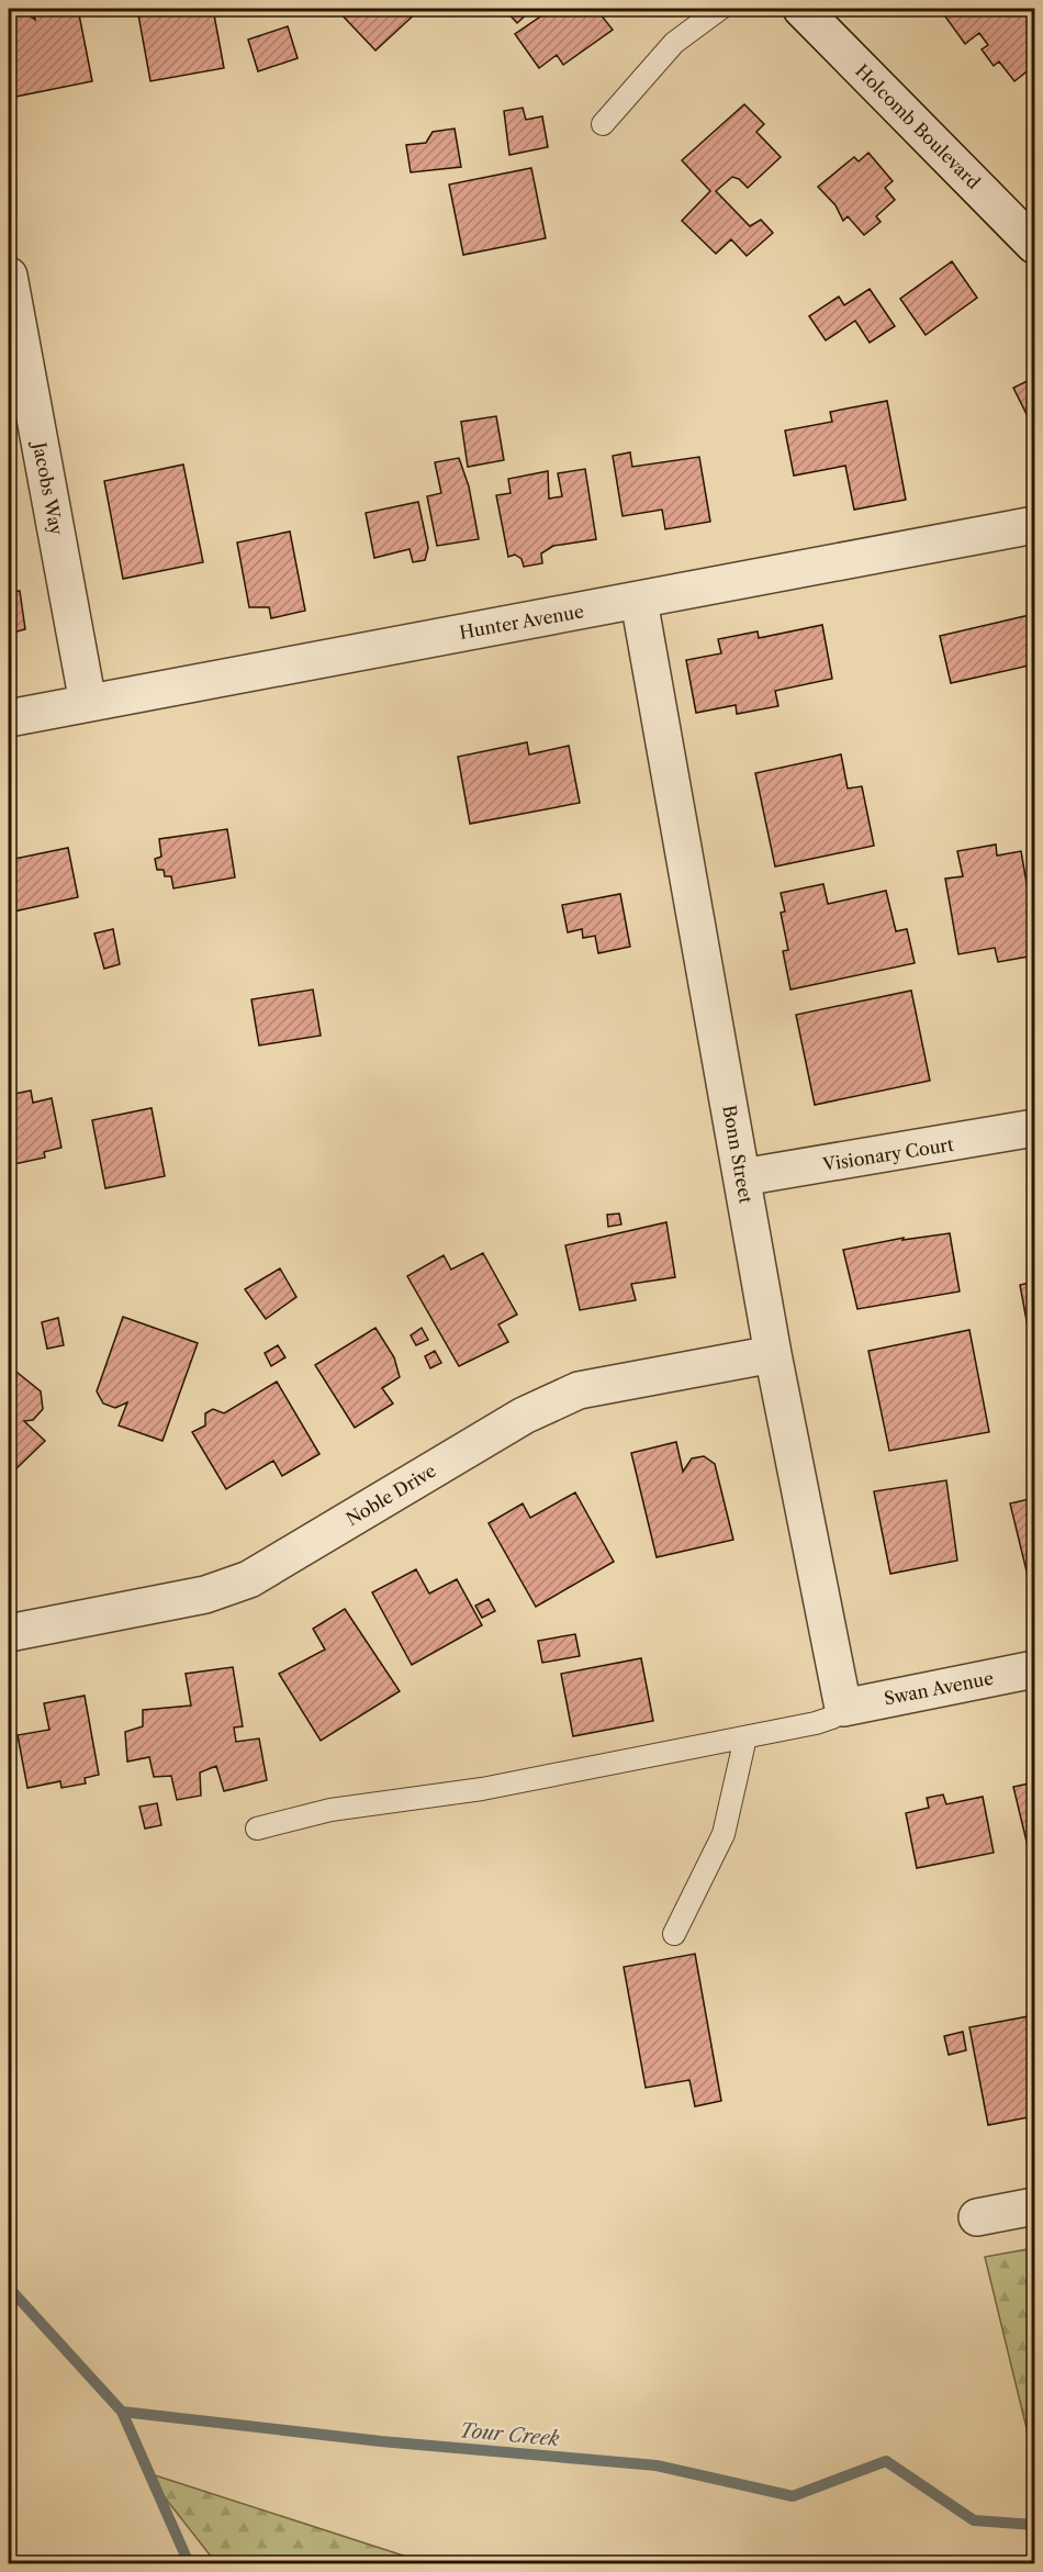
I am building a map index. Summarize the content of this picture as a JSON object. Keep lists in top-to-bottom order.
{
  "streets": {
    "street": [
      "Holcomb Boulevard",
      "Jacobs Way",
      "Hunter Avenue",
      "Bonn Street",
      "Visionary Court",
      "Noble Drive",
      "Swan Avenue"
    ]
  },
  "crossings": [
    ["Jacobs Way", "Hunter Avenue"],
    ["Hunter Avenue", "Bonn Street"],
    ["Bonn Street", "Visionary Court"],
    ["Bonn Street", "Noble Drive"],
    ["Bonn Street", "Swan Avenue"]
  ],
  "water": ["Tour Creek"]
}
